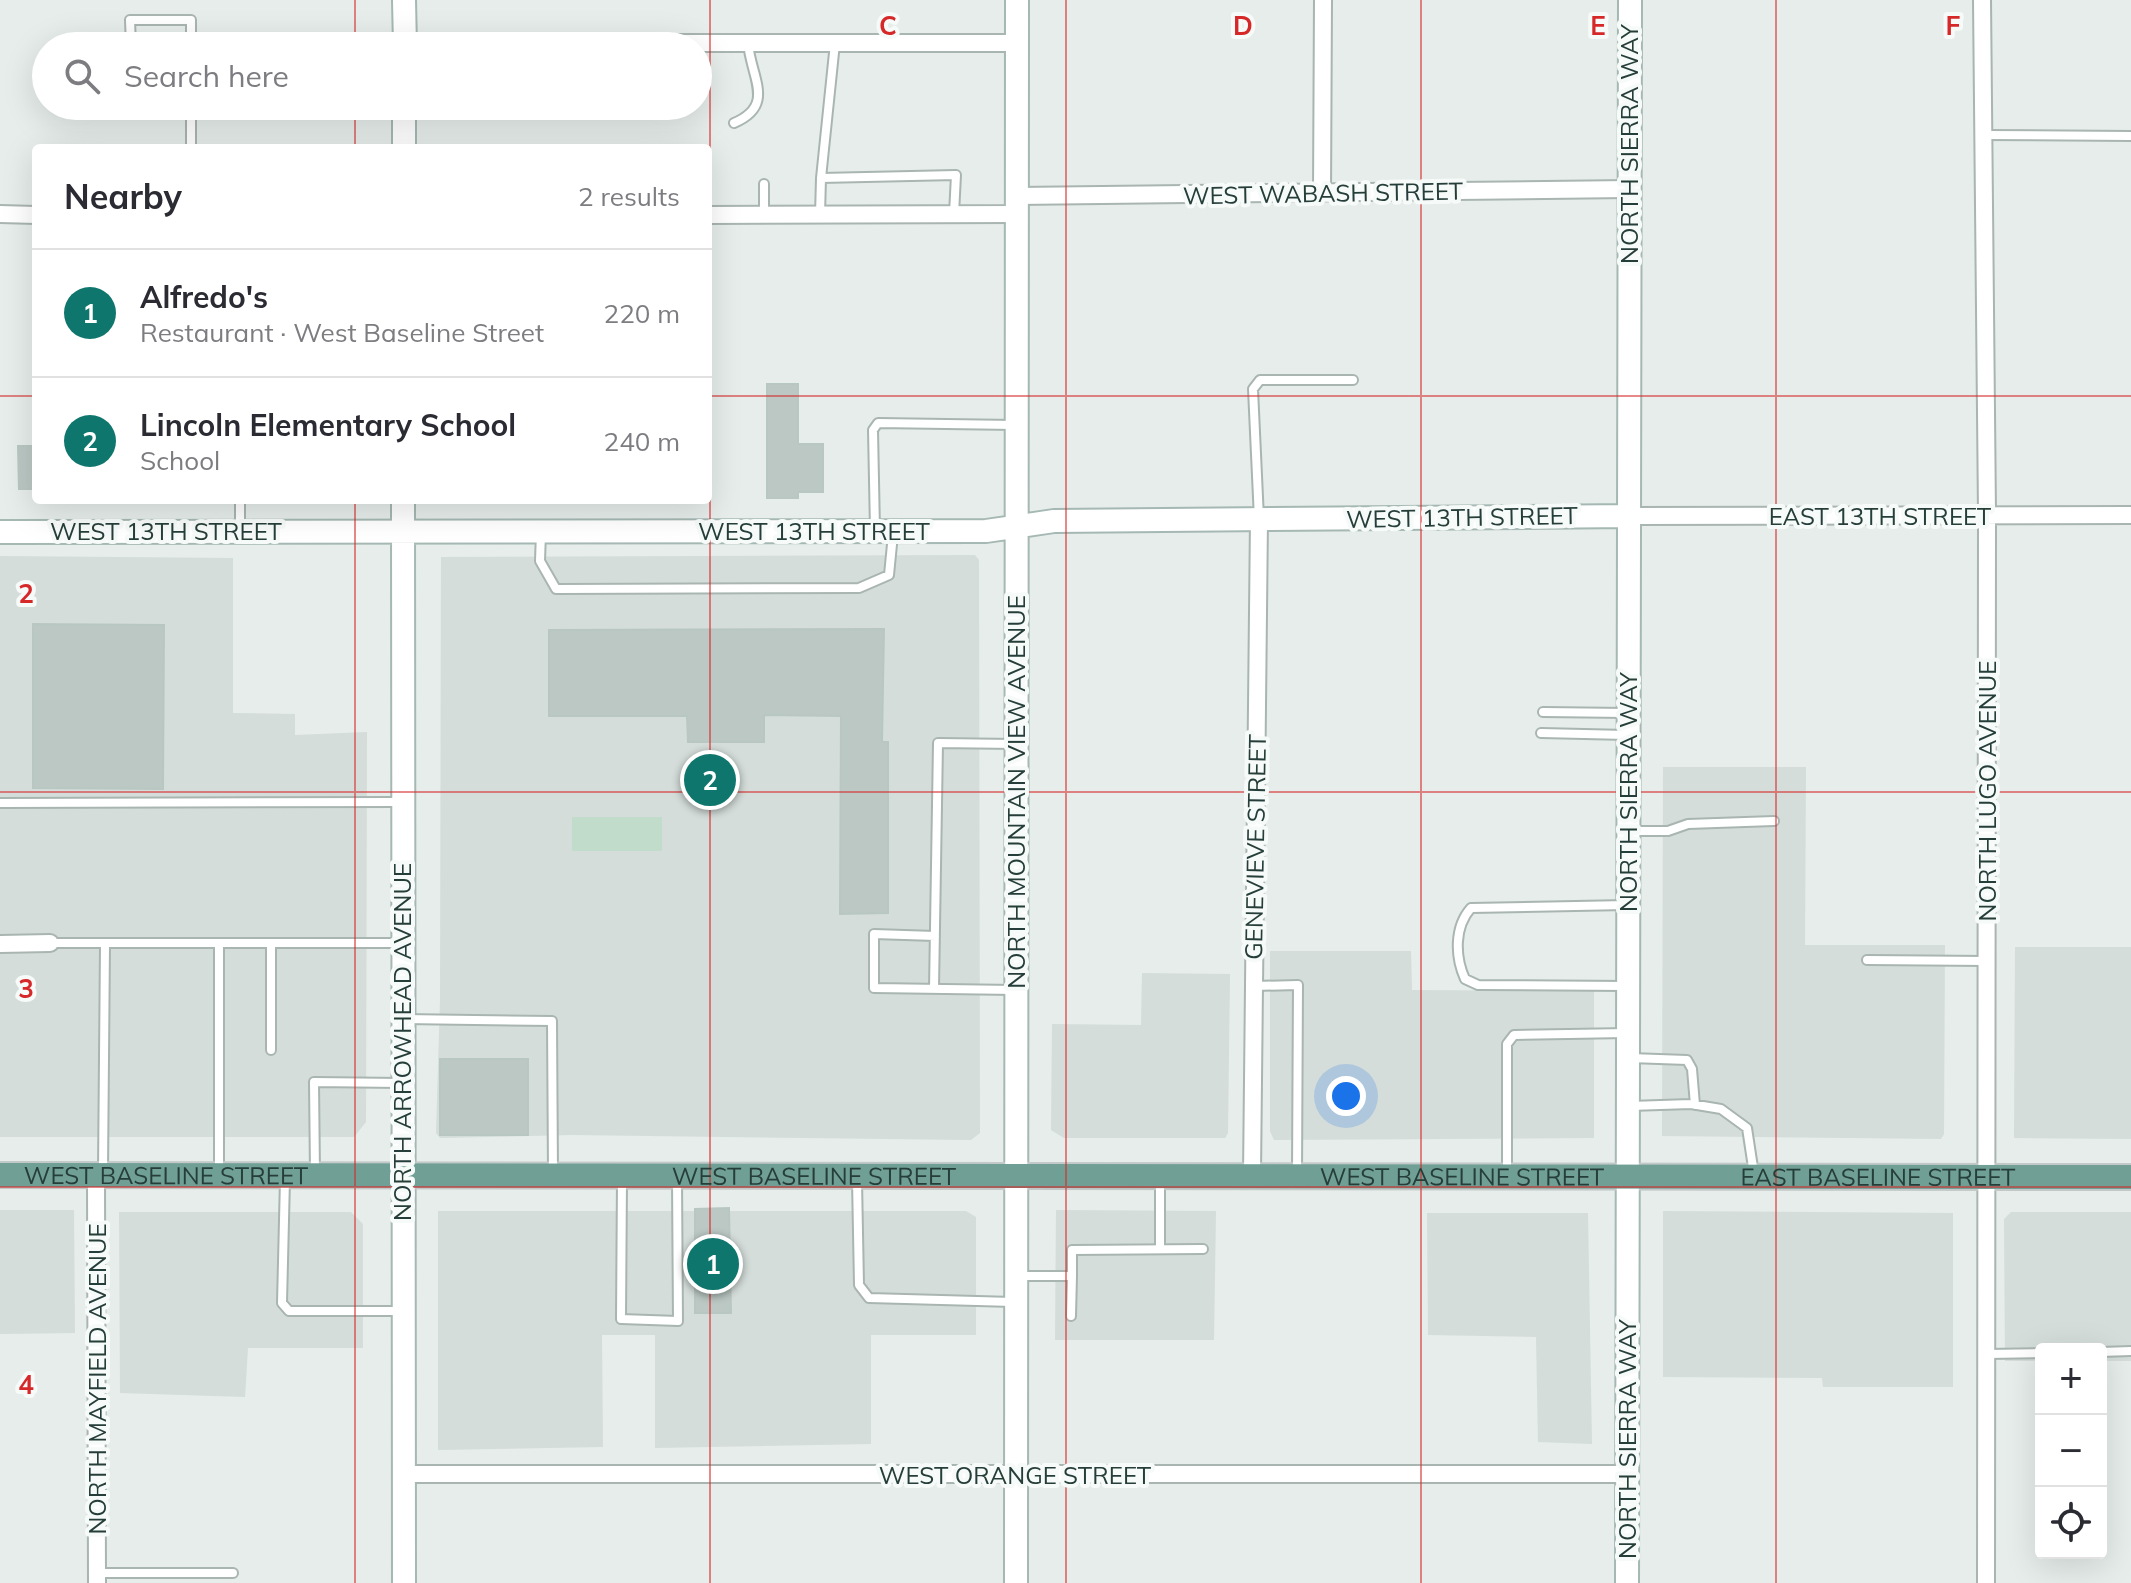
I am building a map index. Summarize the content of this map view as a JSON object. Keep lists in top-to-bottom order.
{
  "streets": {
    "main road": ["WEST BASELINE STREET", "EAST BASELINE STREET"],
    "street": [
      "NORTH SIERRA WAY",
      "WEST WABASH STREET",
      "EAST 13TH STREET",
      "WEST 13TH STREET",
      "NORTH LUGO AVENUE",
      "NORTH MOUNTAIN VIEW AVENUE",
      "GENEVIEVE STREET",
      "NORTH ARROWHEAD AVENUE",
      "NORTH MAYFIELD AVENUE",
      "WEST ORANGE STREET"
    ]
  },
  "crossings": [
    ["NORTH SIERRA WAY", "WEST WABASH STREET"],
    ["NORTH SIERRA WAY", "EAST 13TH STREET"],
    ["NORTH SIERRA WAY", "WEST 13TH STREET"],
    ["NORTH SIERRA WAY", "WEST BASELINE STREET"],
    ["NORTH SIERRA WAY", "EAST BASELINE STREET"],
    ["NORTH SIERRA WAY", "WEST ORANGE STREET"],
    ["WEST WABASH STREET", "NORTH MOUNTAIN VIEW AVENUE"],
    ["EAST 13TH STREET", "WEST 13TH STREET"],
    ["EAST 13TH STREET", "NORTH LUGO AVENUE"],
    ["WEST 13TH STREET", "NORTH MOUNTAIN VIEW AVENUE"],
    ["WEST 13TH STREET", "GENEVIEVE STREET"],
    ["WEST 13TH STREET", "NORTH ARROWHEAD AVENUE"],
    ["NORTH LUGO AVENUE", "EAST BASELINE STREET"],
    ["NORTH MOUNTAIN VIEW AVENUE", "WEST BASELINE STREET"],
    ["NORTH MOUNTAIN VIEW AVENUE", "WEST ORANGE STREET"],
    ["GENEVIEVE STREET", "WEST BASELINE STREET"],
    ["NORTH ARROWHEAD AVENUE", "WEST BASELINE STREET"],
    ["NORTH ARROWHEAD AVENUE", "WEST ORANGE STREET"],
    ["WEST BASELINE STREET", "EAST BASELINE STREET"],
    ["WEST BASELINE STREET", "NORTH MAYFIELD AVENUE"]
  ],
  "page": {
    "search": "Search here",
    "heading": ["Nearby", "2 results"],
    "list": [
      {
        "mark": "1",
        "name": "Alfredo's",
        "note": "Restaurant · West Baseline Street",
        "value": "220 m"
      },
      {
        "mark": "2",
        "name": "Lincoln Elementary School",
        "note": "School",
        "value": "240 m"
      }
    ],
    "pins": ["2", "1"],
    "map_buttons": ["+", "−"]
  },
  "grid": {
    "columns": [
      "C",
      "D",
      "E",
      "F"
    ],
    "rows": ["2", "3", "4"]
  }
}
